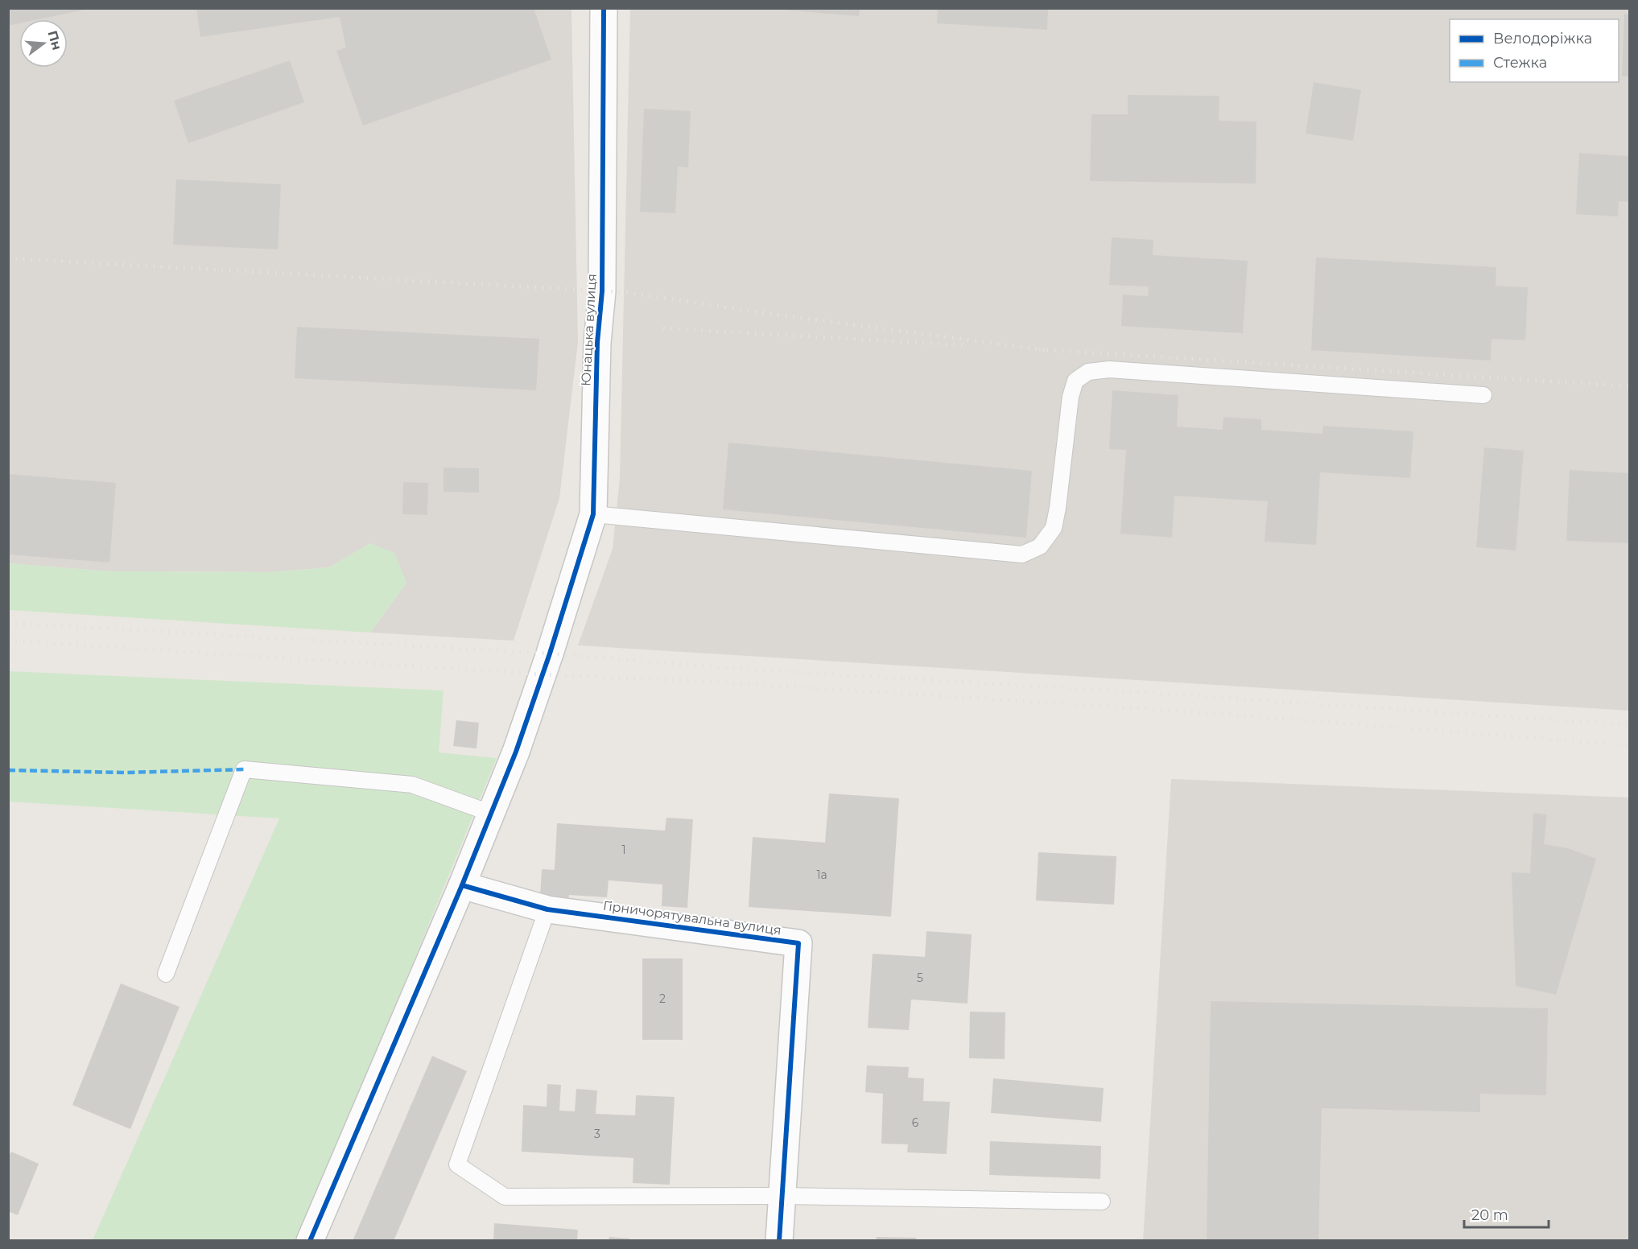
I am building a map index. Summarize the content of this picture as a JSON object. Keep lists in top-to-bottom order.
{
  "streets": {
    "street": ["Юнацька вулиця", "Гірничорятувальна вулиця"]
  },
  "crossings": [
    ["Юнацька вулиця", "Гірничорятувальна вулиця"]
  ],
  "house_numbers": [
    "1",
    "1а",
    "5",
    "2",
    "6",
    "3"
  ],
  "legend": ["Велодоріжка", "Стежка"],
  "scale_bar": "20 m",
  "north": "right"
}
